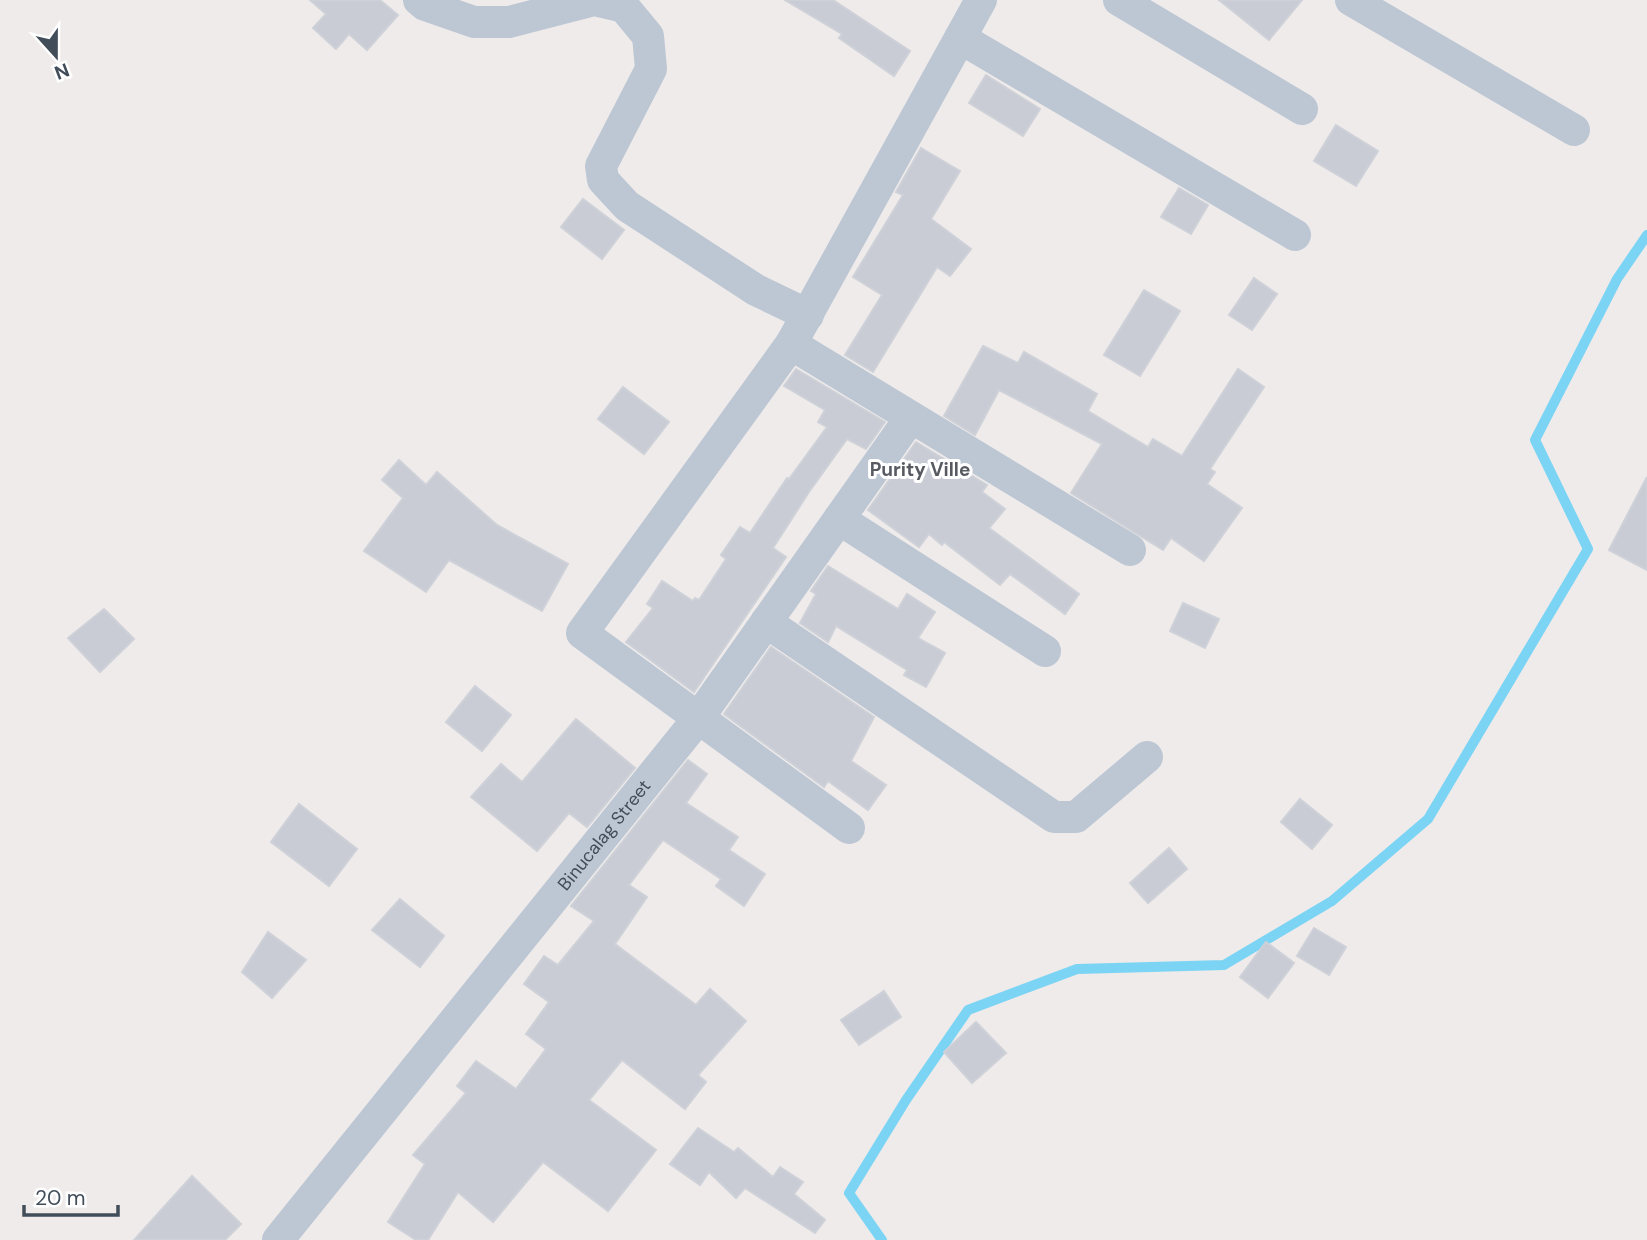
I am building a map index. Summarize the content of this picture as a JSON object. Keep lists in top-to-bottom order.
{
  "streets": {
    "street": ["Binucalag Street"]
  },
  "districts": ["Purity Ville"],
  "scale_bar": "20 m",
  "north": "bottom"
}
